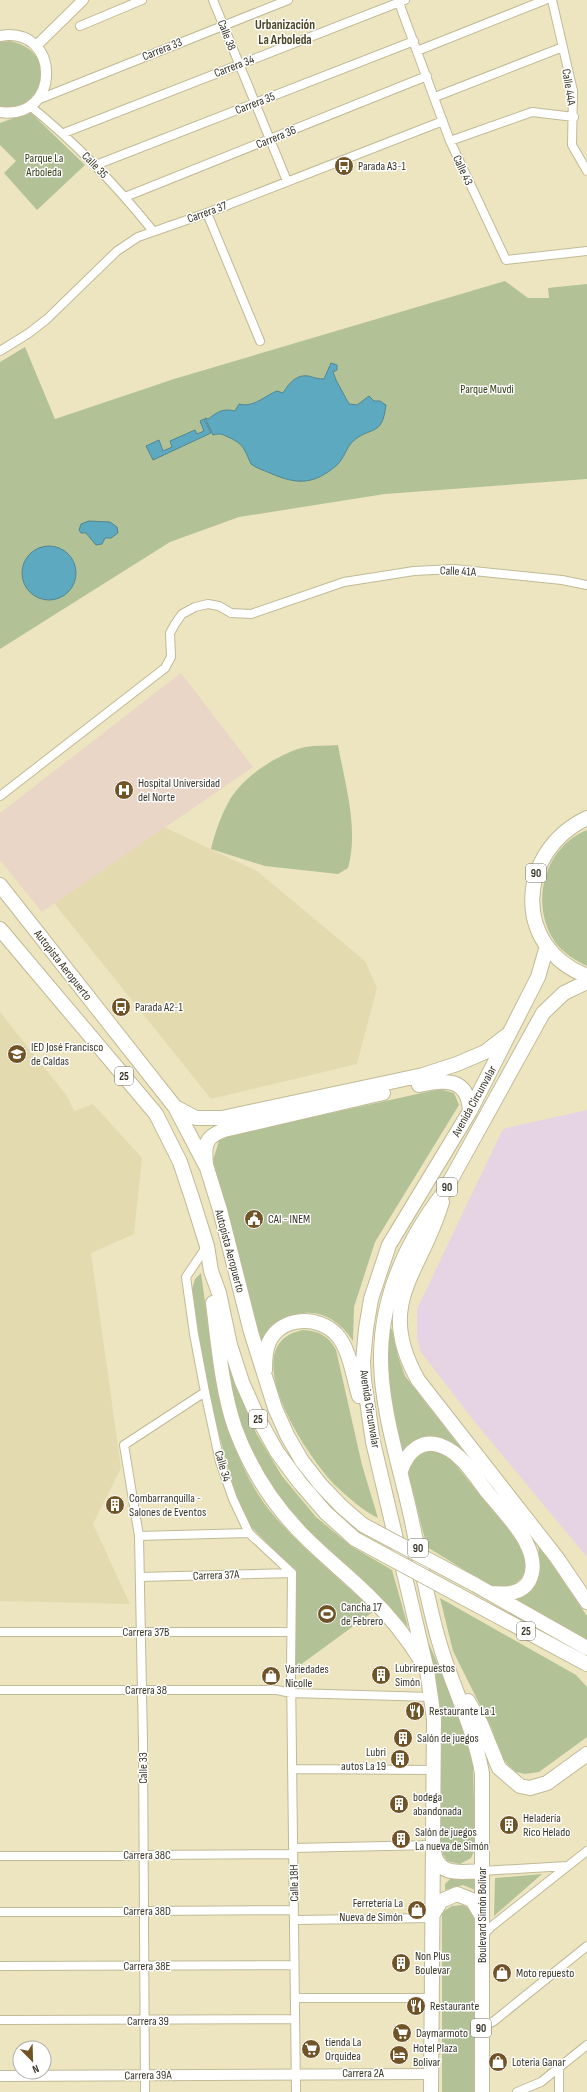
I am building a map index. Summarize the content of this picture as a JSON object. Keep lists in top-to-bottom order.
{
  "streets": {
    "highway": [
      "90",
      "Autopista Aeropuerto",
      "25",
      "Avenida Circunvalar",
      "Boulevard Simón Bolívar"
    ],
    "street": [
      "Calle 38",
      "Carrera 33",
      "Carrera 34",
      "Calle 44A",
      "Carrera 35",
      "Carrera 36",
      "Calle 35",
      "Calle 43",
      "Carrera 37",
      "Calle 41A",
      "Calle 34",
      "Carrera 37A",
      "Carrera 37B",
      "Carrera 38",
      "Calle 33",
      "Carrera 38C",
      "Calle 18H",
      "Carrera 38D",
      "Carrera 38E",
      "Carrera 39",
      "Carrera 2A",
      "Carrera 39A"
    ]
  },
  "crossings": [
    ["Calle 38", "Carrera 33"],
    ["Calle 38", "Carrera 34"],
    ["Calle 38", "Carrera 35"],
    ["Calle 38", "Carrera 36"],
    ["Calle 38", "Carrera 37"],
    ["Carrera 33", "Calle 35"],
    ["Carrera 34", "Calle 35"],
    ["Carrera 34", "Calle 43"],
    ["Carrera 35", "Calle 35"],
    ["Carrera 35", "Calle 43"],
    ["Carrera 36", "Calle 35"],
    ["Carrera 36", "Calle 43"],
    ["Calle 35", "Carrera 37"],
    ["Calle 43", "Carrera 37"],
    ["90", "Avenida Circunvalar"],
    ["90", "Carrera 38"],
    ["90", "Carrera 38C"],
    ["90", "Carrera 2A"],
    ["Autopista Aeropuerto", "25"],
    ["Autopista Aeropuerto", "Calle 34"],
    ["Avenida Circunvalar", "Boulevard Simón Bolívar"],
    ["Calle 34", "Carrera 37A"],
    ["Calle 34", "Calle 33"],
    ["Carrera 37A", "Calle 33"],
    ["Carrera 37B", "Calle 33"],
    ["Carrera 37B", "Calle 18H"],
    ["Carrera 38", "Calle 33"],
    ["Carrera 38", "Calle 18H"],
    ["Calle 33", "Carrera 38C"],
    ["Calle 33", "Carrera 38D"],
    ["Calle 33", "Carrera 38E"],
    ["Calle 33", "Carrera 39"],
    ["Calle 33", "Carrera 39A"],
    ["Carrera 38C", "Calle 18H"],
    ["Calle 18H", "Carrera 38D"],
    ["Calle 18H", "Carrera 38E"],
    ["Calle 18H", "Carrera 39"],
    ["Calle 18H", "Carrera 2A"],
    ["Calle 18H", "Carrera 39A"],
    ["Carrera 2A", "Carrera 39A"]
  ],
  "districts": ["Urbanización La Arboleda"],
  "parks": ["Parque La Arboleda", "Parque Muvdi"],
  "places": {
    "bus stop": ["Parada A3-1", "Parada A2-1"],
    "hospital": ["Hospital Universidad del Norte"],
    "school or university": ["IED José Francisco de Caldas"],
    "public building": ["CAI - INEM"],
    "building": [
      "Combarranquilla - Salones de Eventos",
      "Lubrirepuestos Simón",
      "Salón de juegos",
      "Lubri autos La 19",
      "bodega abandonada",
      "Heladería Rico Helado",
      "Salón de juegos La nueva de Simón",
      "Non Plus Boulevar"
    ],
    "sports": ["Cancha 17 de Febrero"],
    "shop": [
      "Variedades Nicolle",
      "Ferretería La Nueva de Simón",
      "Moto repuesto",
      "Loteria Ganar"
    ],
    "restaurant": ["Restaurante La 1", "Restaurante"],
    "supermarket": ["Daymarmoto", "tienda La Orquidea"],
    "hotel": ["Hotel Plaza Bolivar"]
  },
  "north": "bottom right"
}
